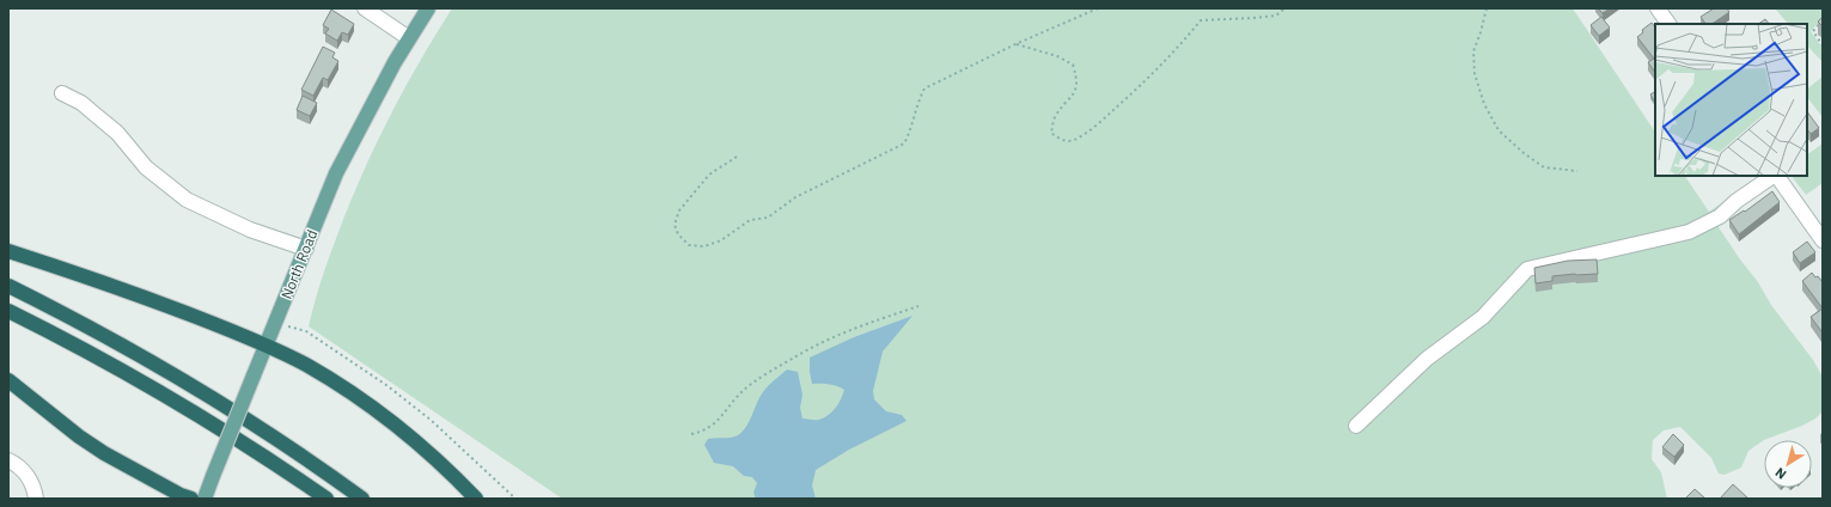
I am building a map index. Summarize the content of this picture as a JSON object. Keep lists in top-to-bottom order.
{
  "streets": {
    "main road": ["North Road"]
  },
  "north": "bottom left"
}
